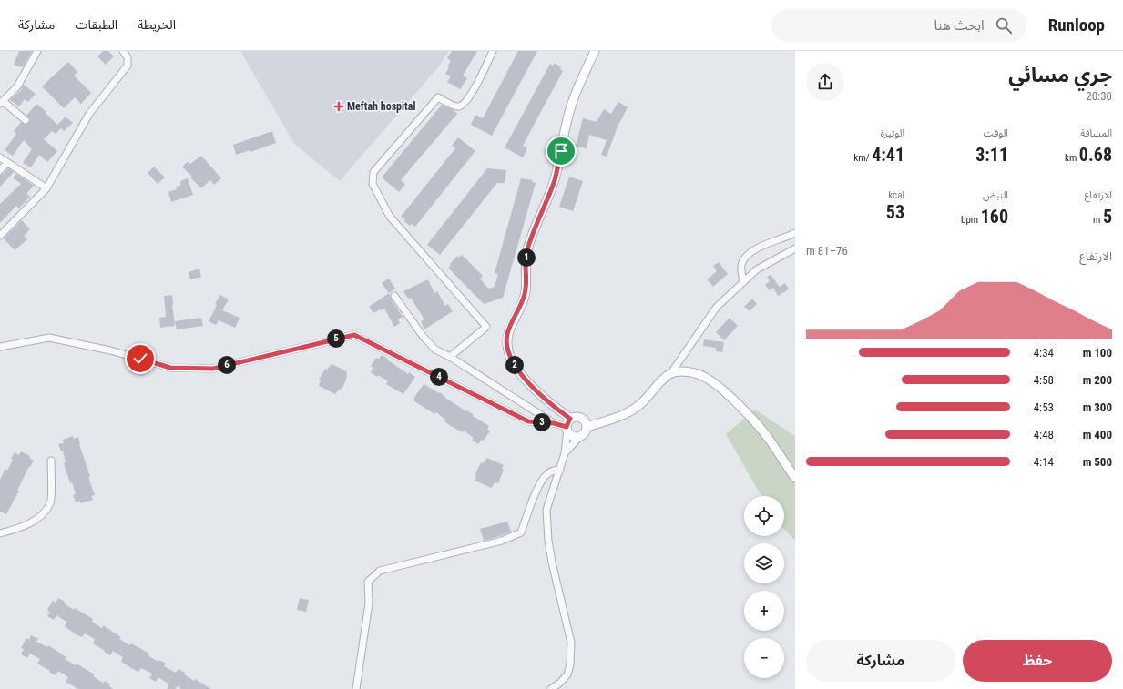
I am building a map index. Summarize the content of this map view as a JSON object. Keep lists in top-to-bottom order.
{
  "places": {
    "health": ["Meftah hospital"]
  },
  "page": {
    "header": "Runloop",
    "search": "ابحث هنا",
    "nav": ["الخريطة", "الطبقات", "مشاركة"],
    "heading": ["جري مسائي", "20:30"],
    "stats": [
      ["المسافة", "0.68 km"],
      ["الوقت", "3:11"],
      ["الوتيرة", "4:41 /km"],
      ["الارتفاع", "5 m"],
      ["النبض", "160 bpm"],
      ["kcal", "53"]
    ],
    "chart": ["الارتفاع", "76–81 m"],
    "pins": [
      "1",
      "5",
      "2",
      "6",
      "4",
      "3"
    ],
    "list": [
      {
        "name": "100 m",
        "note": "4:34"
      },
      {
        "name": "200 m",
        "note": "4:58"
      },
      {
        "name": "300 m",
        "note": "4:53"
      },
      {
        "name": "400 m",
        "note": "4:48"
      },
      {
        "name": "500 m",
        "note": "4:14"
      }
    ],
    "map_buttons": ["+", "−"],
    "buttons": ["حفظ", "مشاركة"]
  }
}
